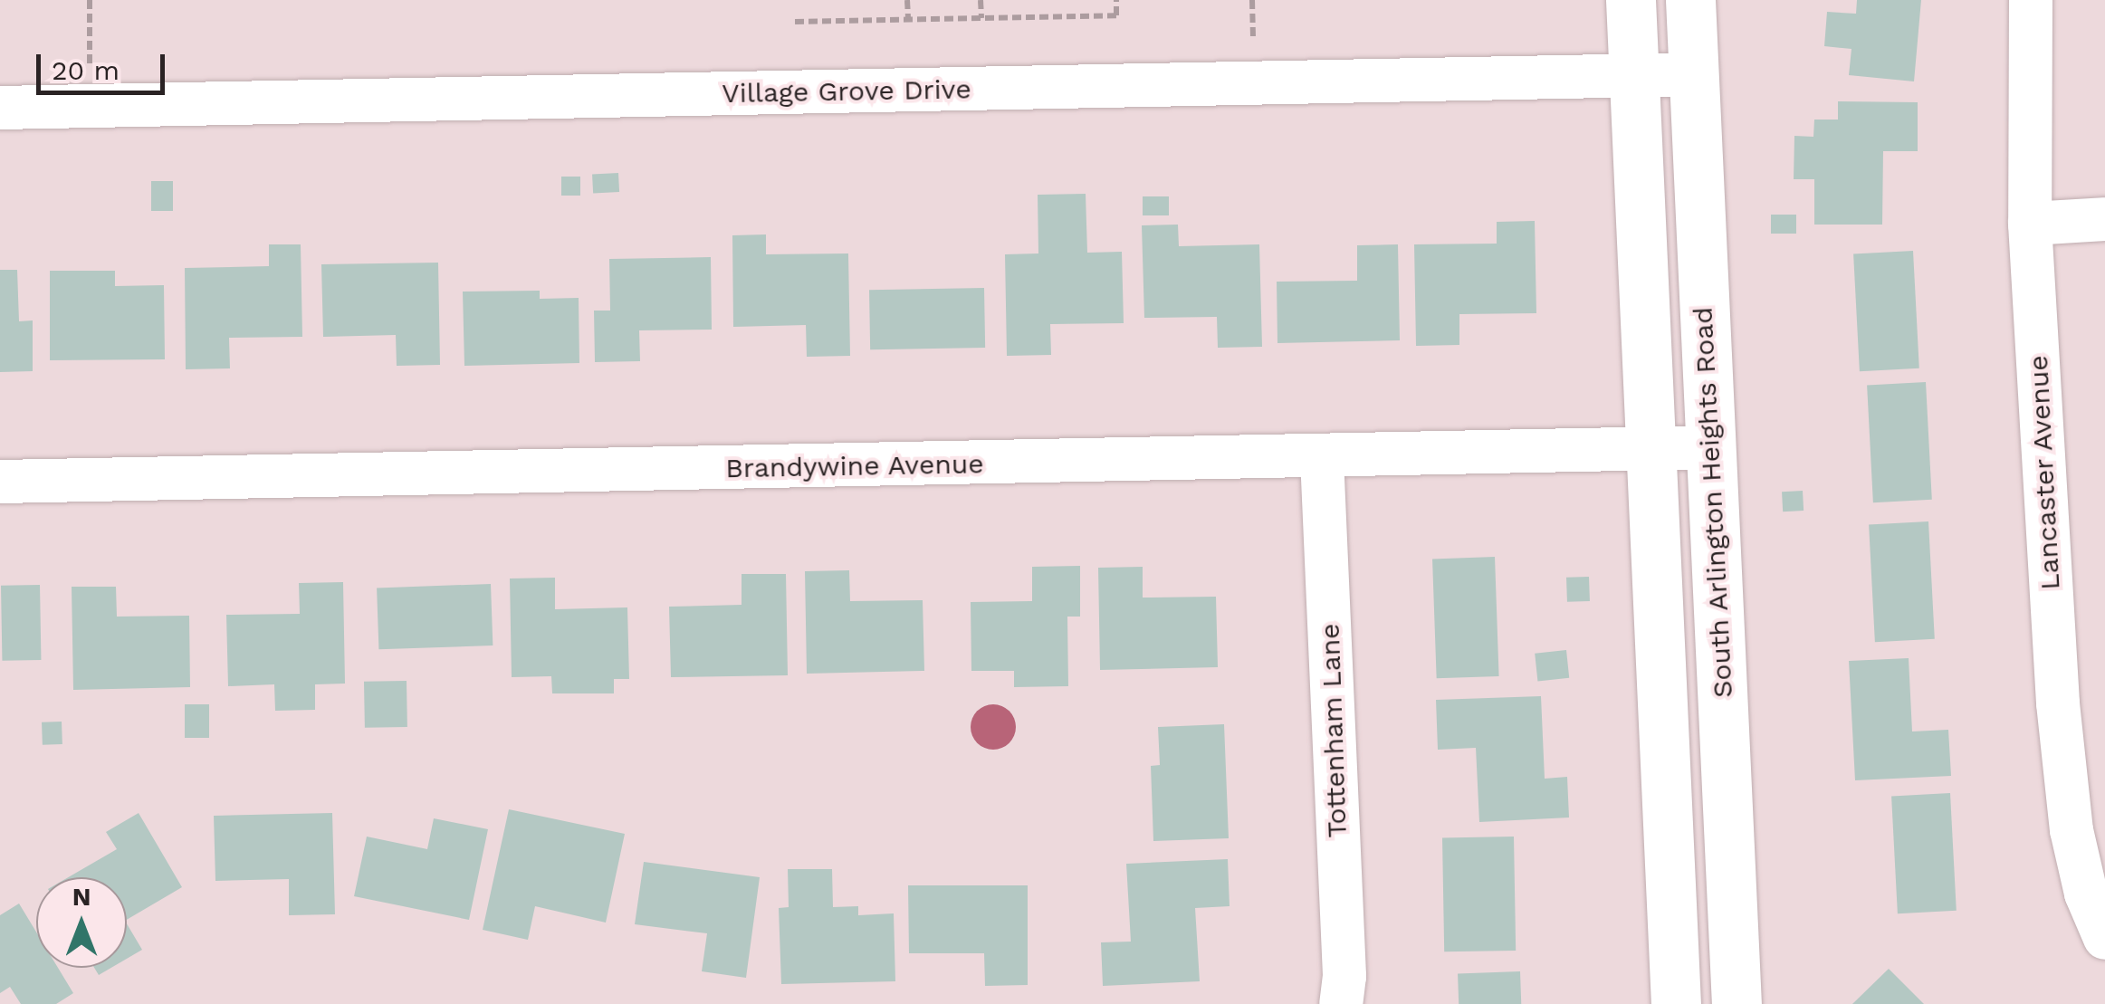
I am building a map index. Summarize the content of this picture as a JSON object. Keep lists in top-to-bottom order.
{
  "streets": {
    "main road": ["South Arlington Heights Road"],
    "street": [
      "Village Grove Drive",
      "Brandywine Avenue",
      "Lancaster Avenue",
      "Tottenham Lane"
    ]
  },
  "crossings": [
    ["Village Grove Drive", "South Arlington Heights Road"],
    ["Brandywine Avenue", "South Arlington Heights Road"],
    ["Brandywine Avenue", "Tottenham Lane"]
  ],
  "scale_bar": "20 m",
  "north": "top"
}
